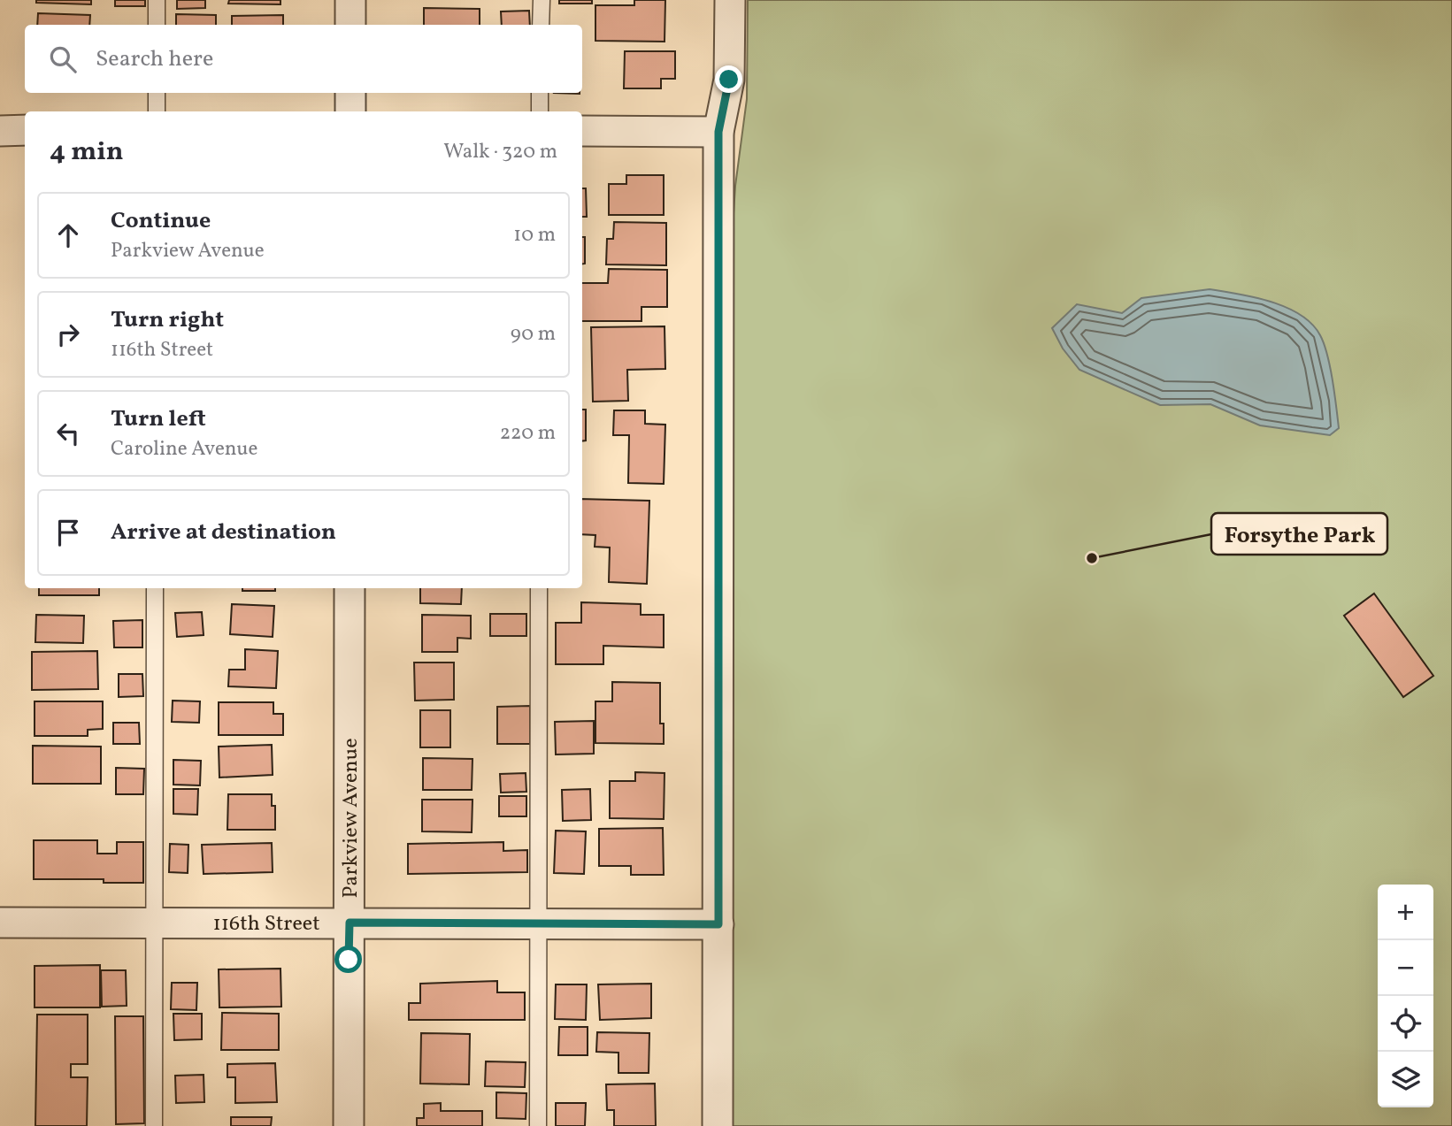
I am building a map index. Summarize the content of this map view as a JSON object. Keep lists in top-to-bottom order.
{
  "streets": {
    "street": ["Parkview Avenue", "116th Street"]
  },
  "crossings": [
    ["Parkview Avenue", "116th Street"]
  ],
  "places": ["Forsythe Park"],
  "page": {
    "search": "Search here",
    "heading": ["4 min", "Walk · 320 m"],
    "list": [
      ["Continue", "Parkview Avenue", "10 m"],
      ["Turn right", "116th Street", "90 m"],
      ["Turn left", "Caroline Avenue", "220 m"],
      "Arrive at destination"
    ],
    "map_buttons": ["+", "−"]
  }
}
